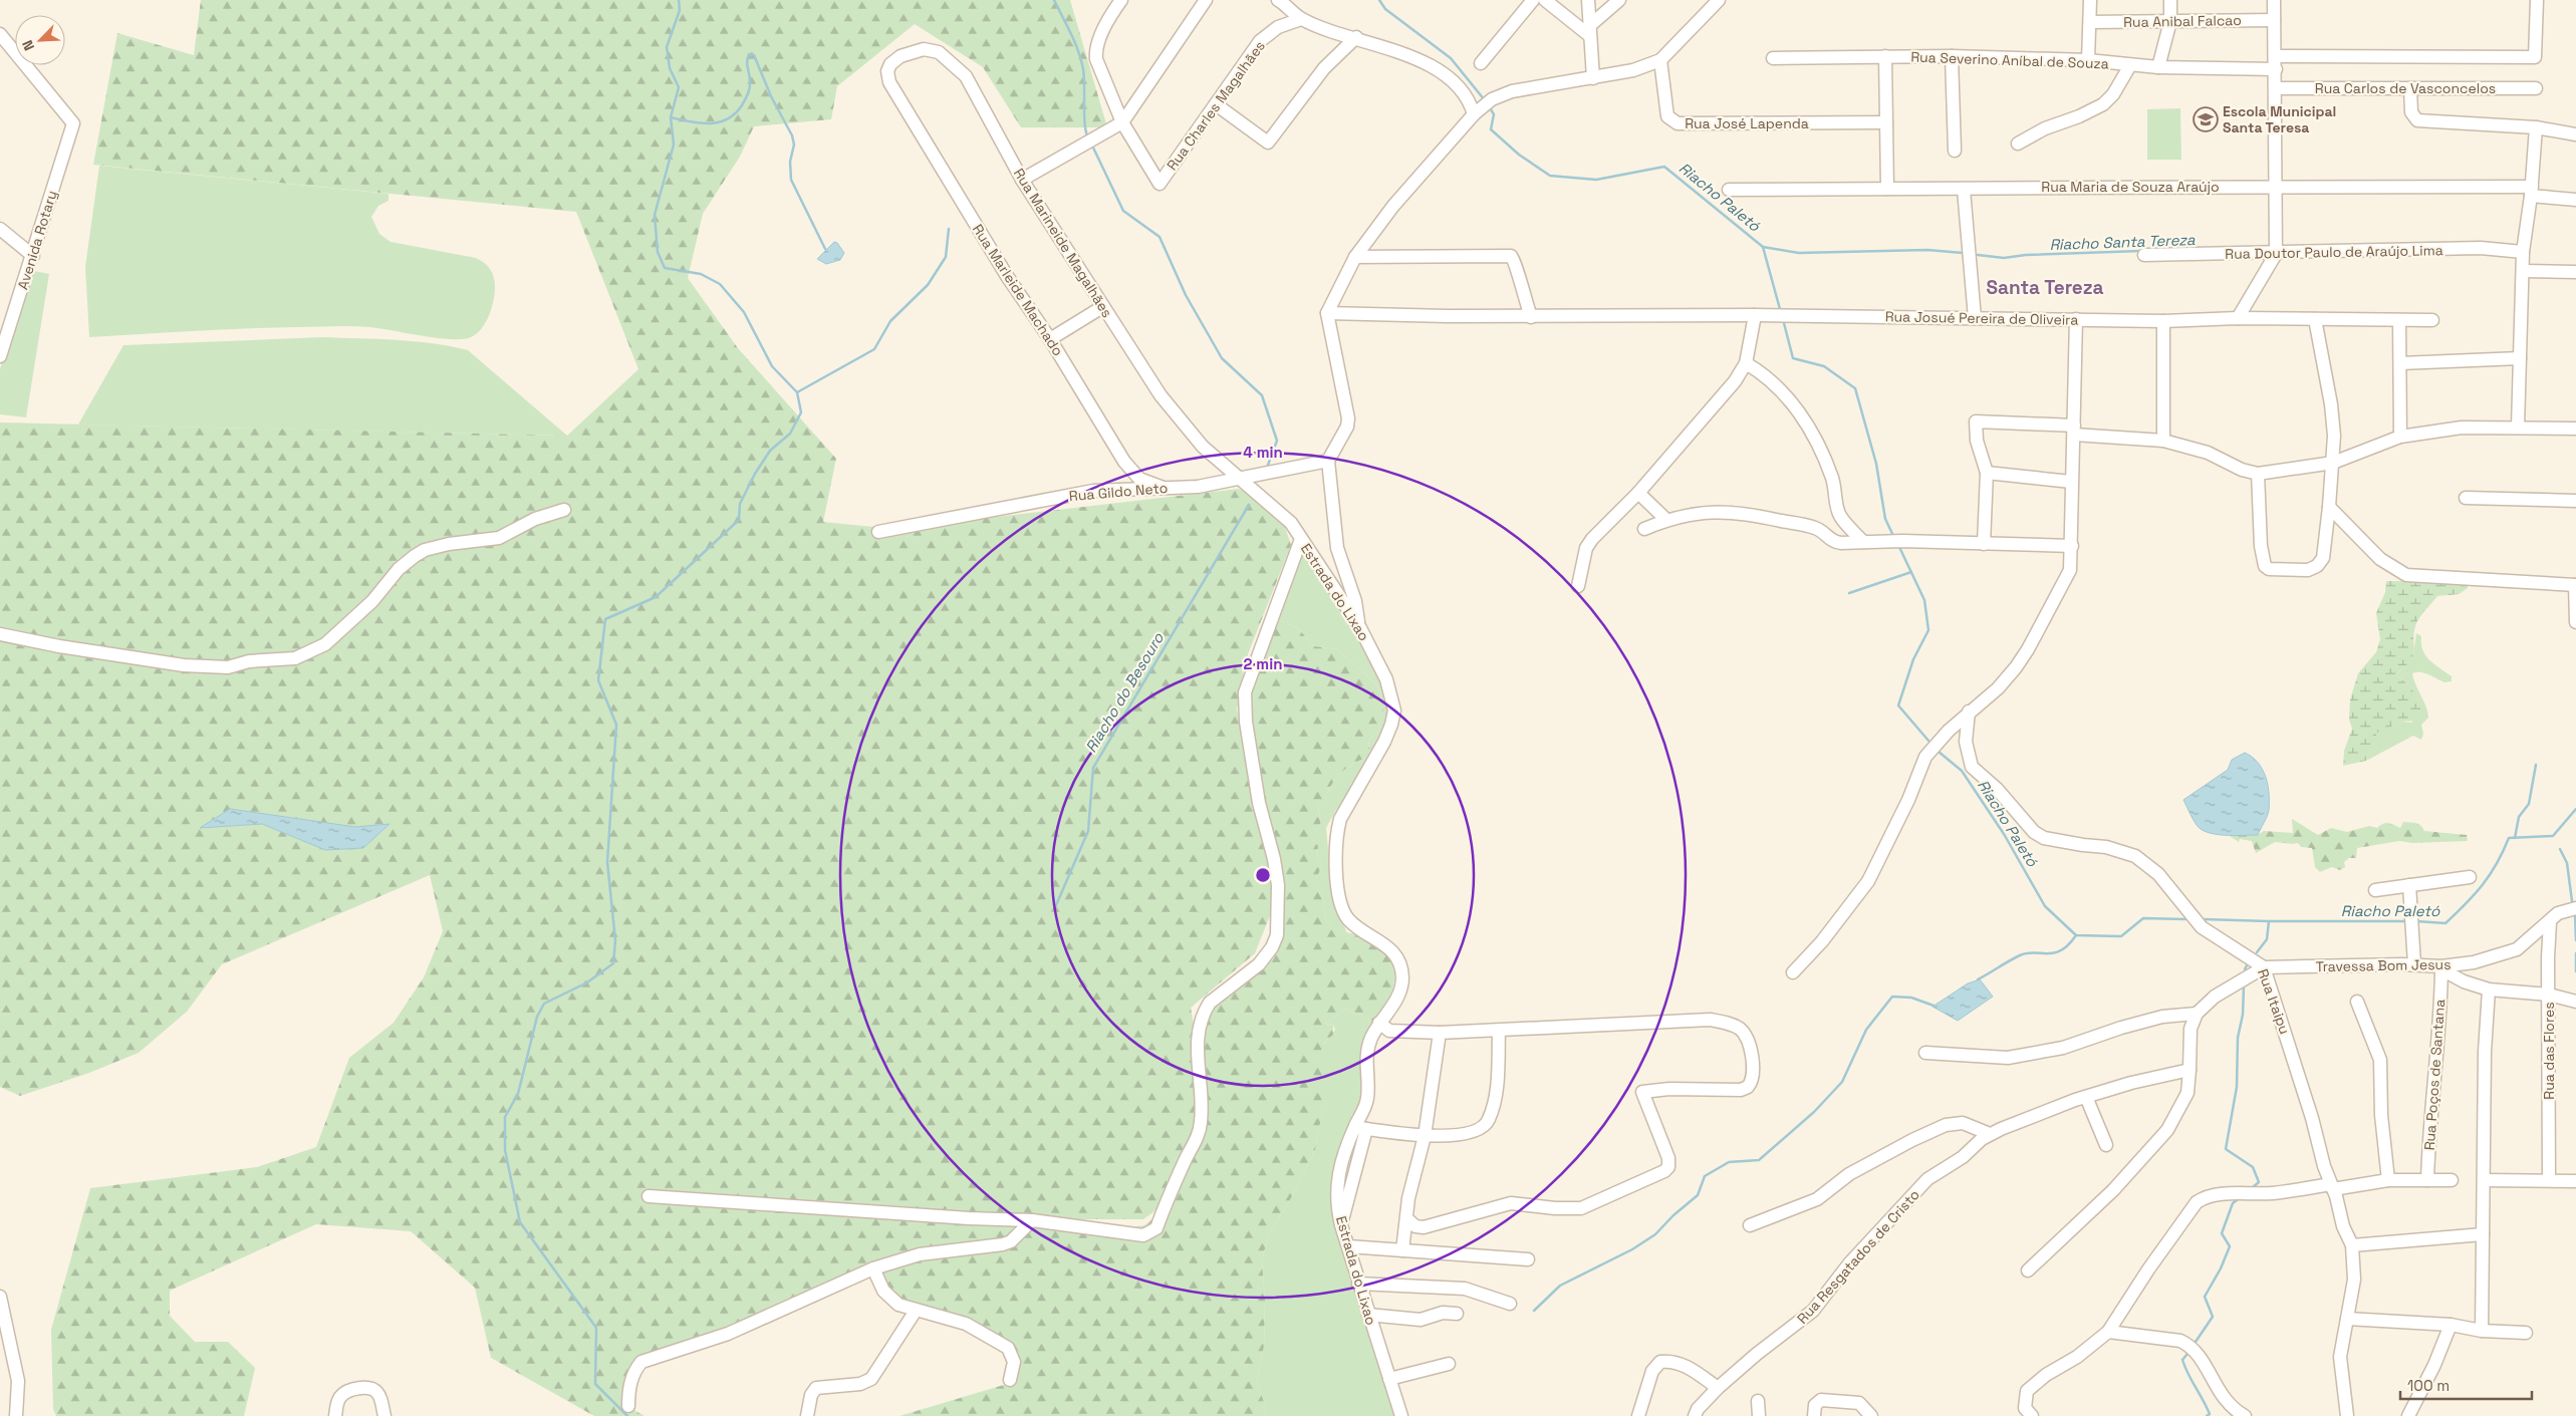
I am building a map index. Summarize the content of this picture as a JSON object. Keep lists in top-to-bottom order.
{
  "streets": {
    "street": [
      "Rua Anibal Falcao",
      "Rua Severino Aníbal de Souza",
      "Rua Carlos de Vasconcelos",
      "Rua Charles Magalhães",
      "Rua José Lapenda",
      "Rua Maria de Souza Araújo",
      "Avenida Rotary",
      "Rua Marineide Magalhães",
      "Rua Doutor Paulo de Araújo Lima",
      "Rua Marleide Machado",
      "Rua Josué Pereira de Oliveira",
      "Rua Gildo Neto",
      "Estrada do Lixao",
      "Travessa Bom Jesus",
      "Rua Itaipu",
      "Rua das Flores",
      "Rua Poços de Santana",
      "Rua Resgatados de Cristo"
    ]
  },
  "crossings": [
    ["Rua Marineide Magalhães", "Rua Marleide Machado"],
    ["Rua Marineide Magalhães", "Rua Gildo Neto"],
    ["Rua Marineide Magalhães", "Estrada do Lixao"],
    ["Rua Marleide Machado", "Rua Gildo Neto"],
    ["Rua Gildo Neto", "Estrada do Lixao"],
    ["Travessa Bom Jesus", "Rua Itaipu"],
    ["Travessa Bom Jesus", "Rua das Flores"],
    ["Travessa Bom Jesus", "Rua Poços de Santana"]
  ],
  "districts": ["Santa Tereza"],
  "water": ["Riacho Paletó", "Riacho Santa Tereza", "Riacho do Besouro"],
  "places": {
    "school or university": ["Escola Municipal Santa Teresa"]
  },
  "scale_bar": "100 m",
  "north": "bottom left",
  "rings": ["4 min", "2 min"]
}
